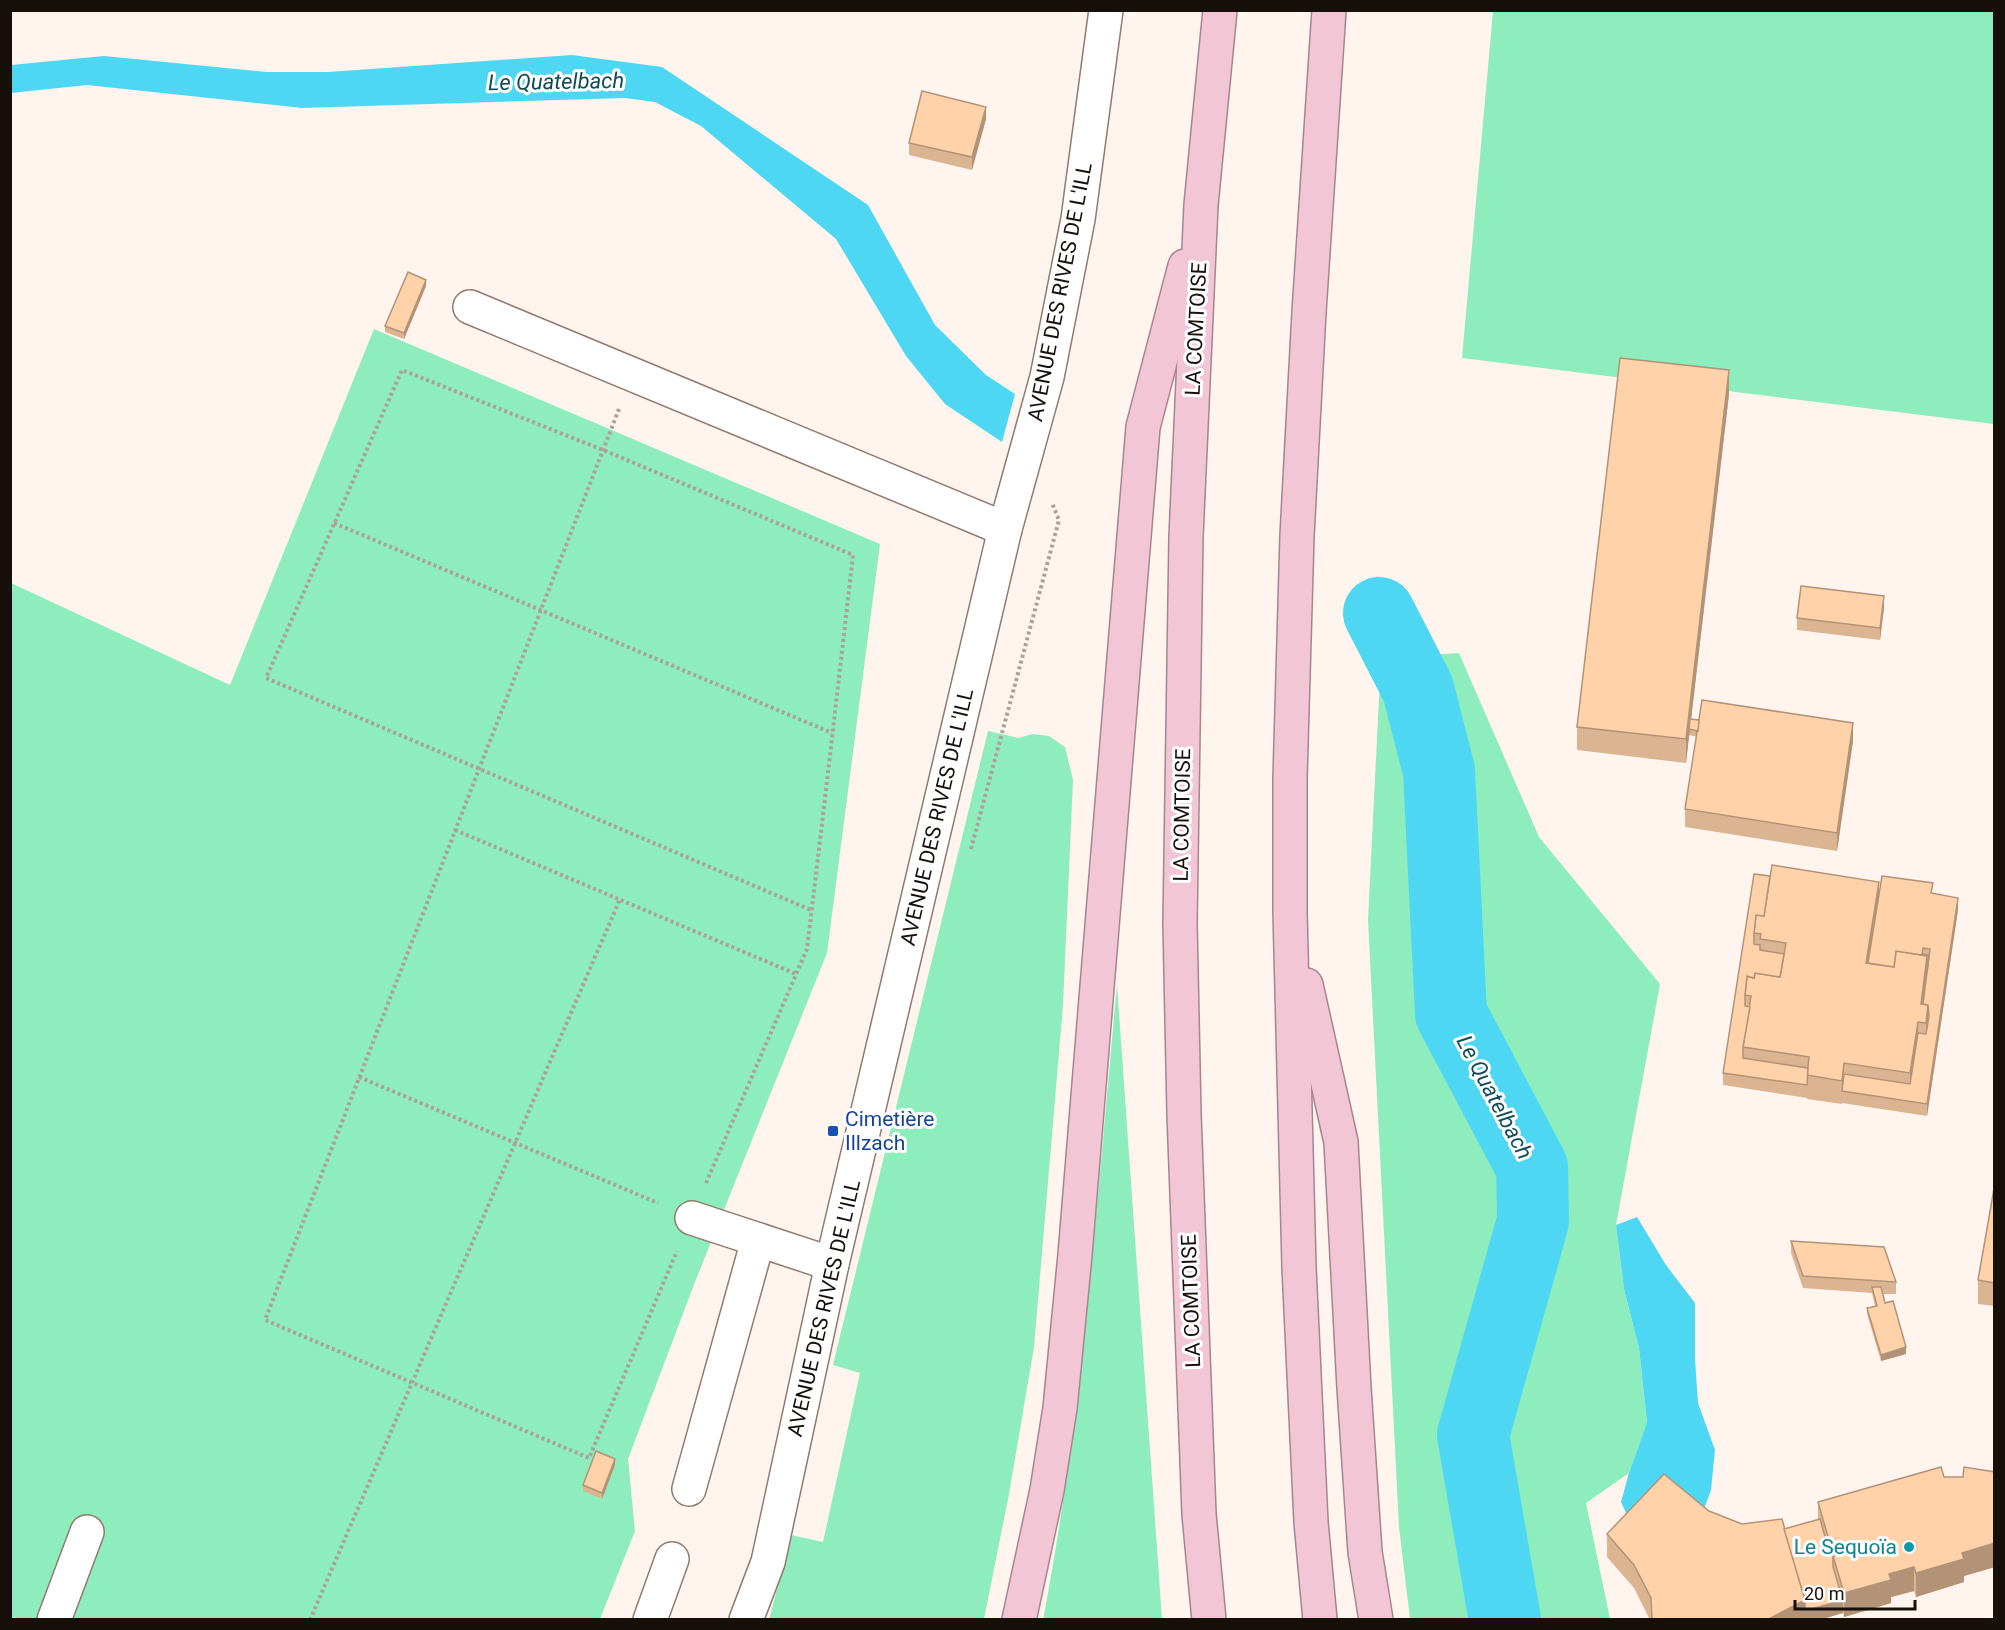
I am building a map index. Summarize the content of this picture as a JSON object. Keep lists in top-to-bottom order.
{
  "streets": {
    "highway": ["LA COMTOISE"],
    "street": ["AVENUE DES RIVES DE L'ILL"]
  },
  "water": ["Le Quatelbach"],
  "places": {
    "transit": ["Cimetière Illzach"],
    "other": ["Le Sequoïa"]
  },
  "scale_bar": "20 m"
}
